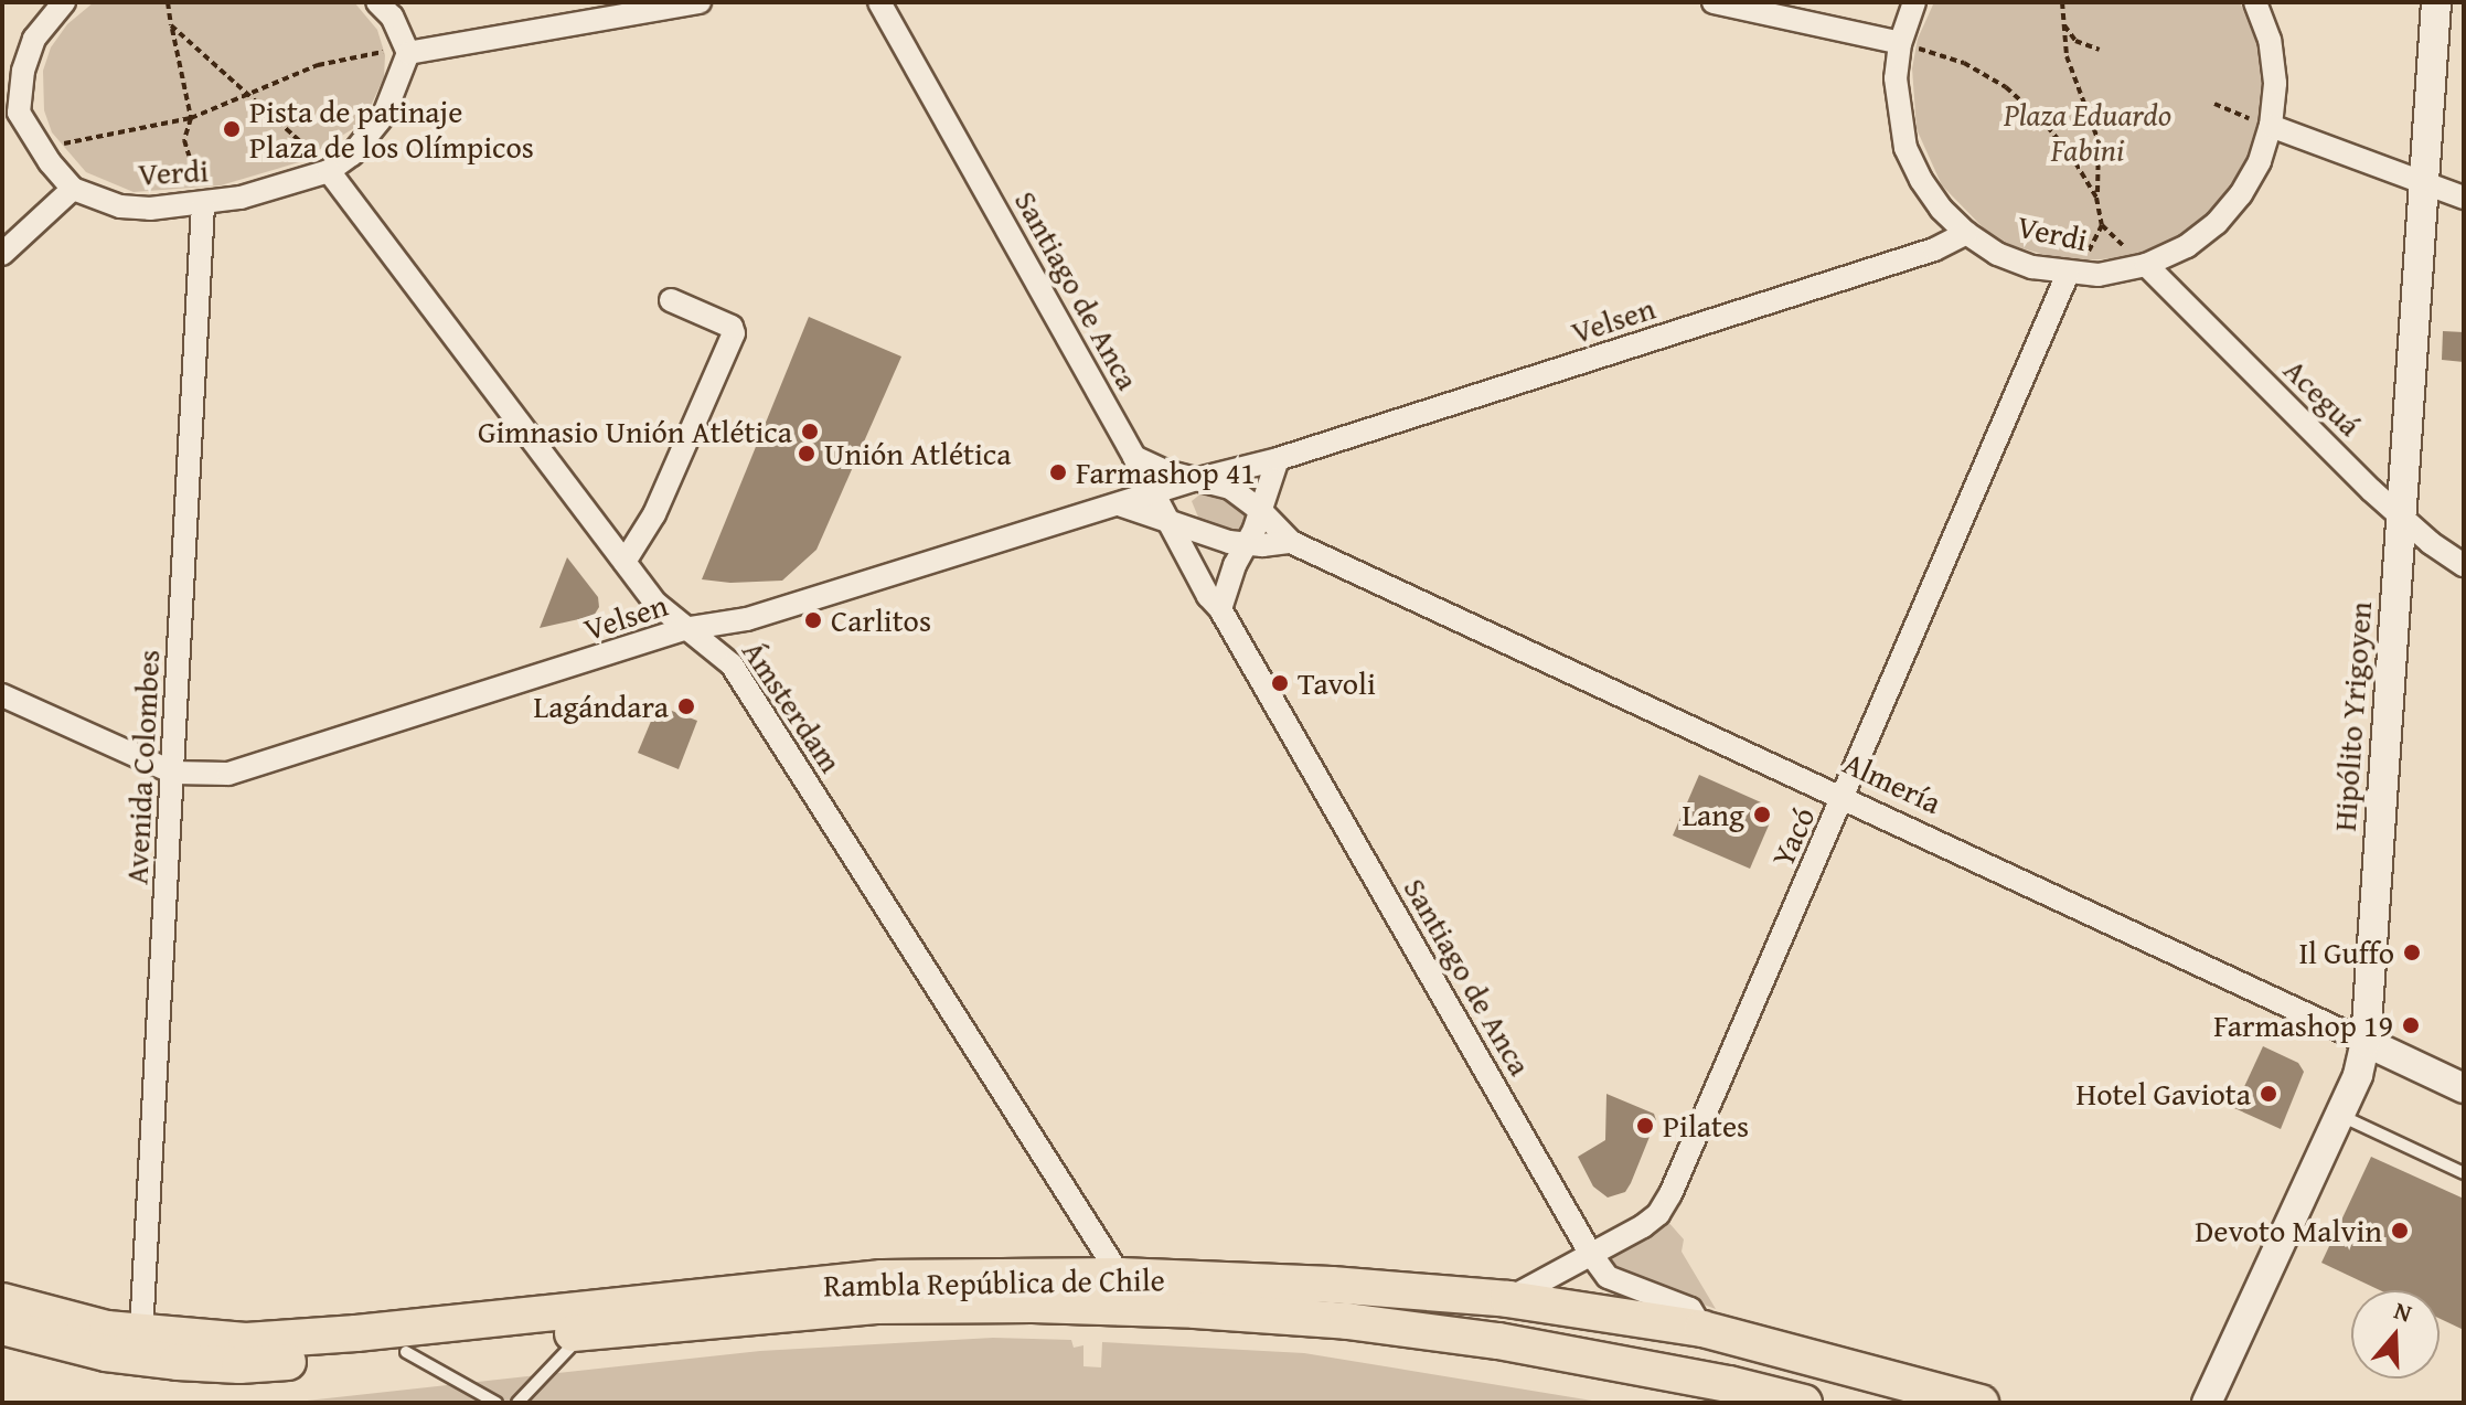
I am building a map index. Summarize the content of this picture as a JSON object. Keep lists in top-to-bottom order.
{
  "streets": {
    "main road": ["Rambla República de Chile"],
    "street": [
      "Verdi",
      "Santiago de Anca",
      "Velsen",
      "Aceguá",
      "Ámsterdam",
      "Hipólito Yrigoyen",
      "Avenida Colombes",
      "Almería",
      "Yacó"
    ]
  },
  "crossings": [
    ["Verdi", "Velsen"],
    ["Verdi", "Aceguá"],
    ["Verdi", "Ámsterdam"],
    ["Verdi", "Avenida Colombes"],
    ["Verdi", "Yacó"],
    ["Santiago de Anca", "Velsen"],
    ["Santiago de Anca", "Almería"],
    ["Santiago de Anca", "Yacó"],
    ["Santiago de Anca", "Rambla República de Chile"],
    ["Velsen", "Ámsterdam"],
    ["Velsen", "Avenida Colombes"],
    ["Velsen", "Almería"],
    ["Aceguá", "Hipólito Yrigoyen"],
    ["Ámsterdam", "Rambla República de Chile"],
    ["Hipólito Yrigoyen", "Almería"],
    ["Avenida Colombes", "Rambla República de Chile"],
    ["Almería", "Yacó"],
    ["Yacó", "Rambla República de Chile"]
  ],
  "parks": ["Plaza Eduardo Fabini"],
  "places": [
    "Pista de patinaje Plaza de los Olímpicos",
    "Gimnasio Unión Atlética",
    "Unión Atlética",
    "Farmashop 41",
    "Carlitos",
    "Tavoli",
    "Lagándara",
    "Lang",
    "Il Guffo",
    "Farmashop 19",
    "Hotel Gaviota",
    "Pilates",
    "Devoto Malvin"
  ],
  "north": "top"
}
